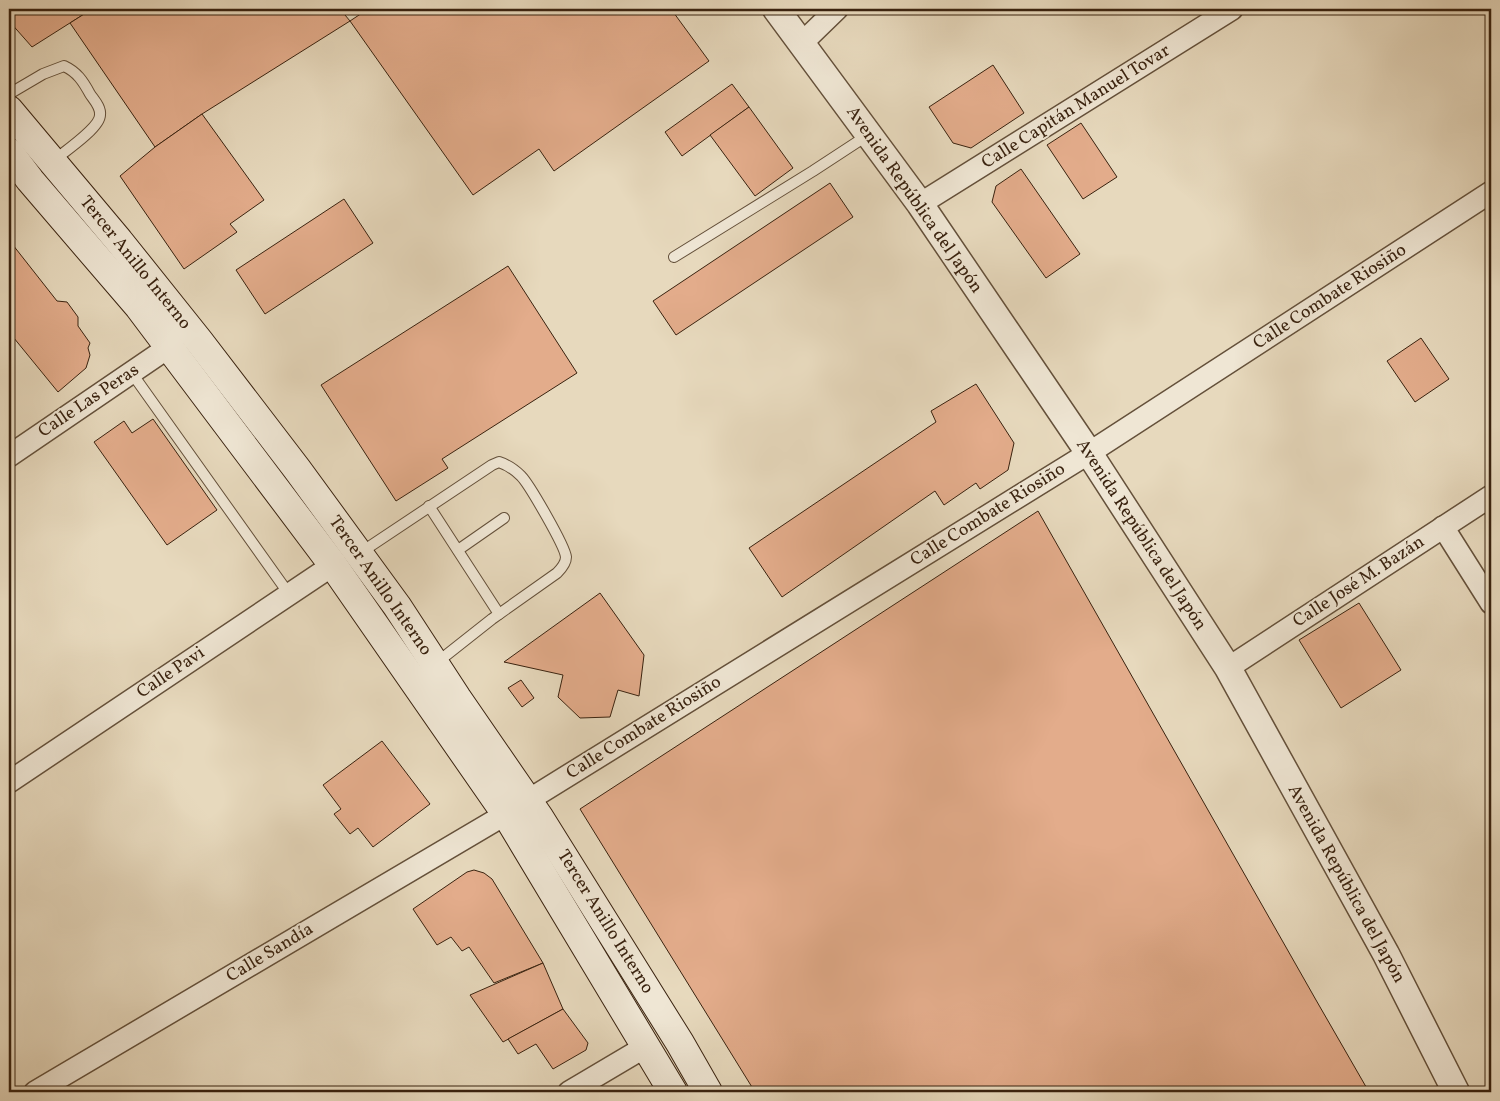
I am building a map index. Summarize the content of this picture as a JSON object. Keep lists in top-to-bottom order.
{
  "streets": {
    "main road": ["Tercer Anillo Interno"],
    "street": [
      "Calle Capitán Manuel Tovar",
      "Avenida República del Japón",
      "Calle Combate Riosiño",
      "Calle Las Peras",
      "Calle José M. Bazán",
      "Calle Pavi",
      "Calle Sandía"
    ]
  },
  "crossings": [
    ["Calle Capitán Manuel Tovar", "Avenida República del Japón"],
    ["Avenida República del Japón", "Calle Combate Riosiño"],
    ["Avenida República del Japón", "Calle José M. Bazán"],
    ["Tercer Anillo Interno", "Calle Combate Riosiño"],
    ["Tercer Anillo Interno", "Calle Las Peras"],
    ["Tercer Anillo Interno", "Calle Pavi"],
    ["Tercer Anillo Interno", "Calle Sandía"],
    ["Calle Combate Riosiño", "Calle Sandía"]
  ]
}
